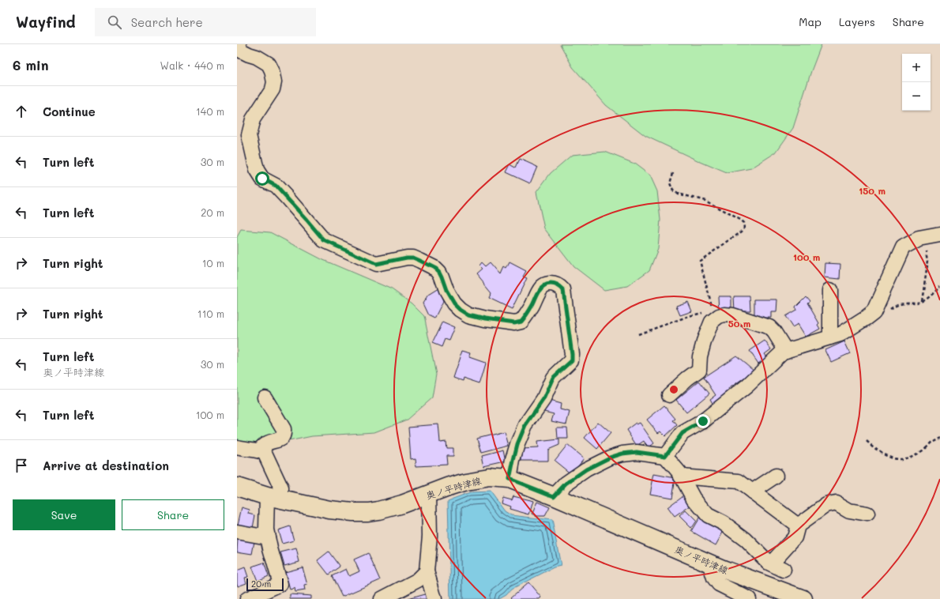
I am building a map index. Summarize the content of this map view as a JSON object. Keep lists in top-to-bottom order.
{
  "streets": {
    "main road": ["奥ノ平時津線"]
  },
  "scale_bar": "20 m",
  "page": {
    "header": "Wayfind",
    "search": "Search here",
    "nav": ["Map", "Layers", "Share"],
    "heading": ["6 min", "Walk · 440 m"],
    "map_buttons": ["+", "−"],
    "list": [
      ["Continue", "140 m"],
      ["Turn left", "30 m"],
      ["Turn left", "20 m"],
      ["Turn right", "10 m"],
      ["Turn right", "110 m"],
      ["Turn left", "奥ノ平時津線", "30 m"],
      ["Turn left", "100 m"],
      "Arrive at destination"
    ],
    "buttons": ["Save", "Share"],
    "scale": "20 m"
  },
  "rings": ["150 m", "100 m", "50 m"]
}
